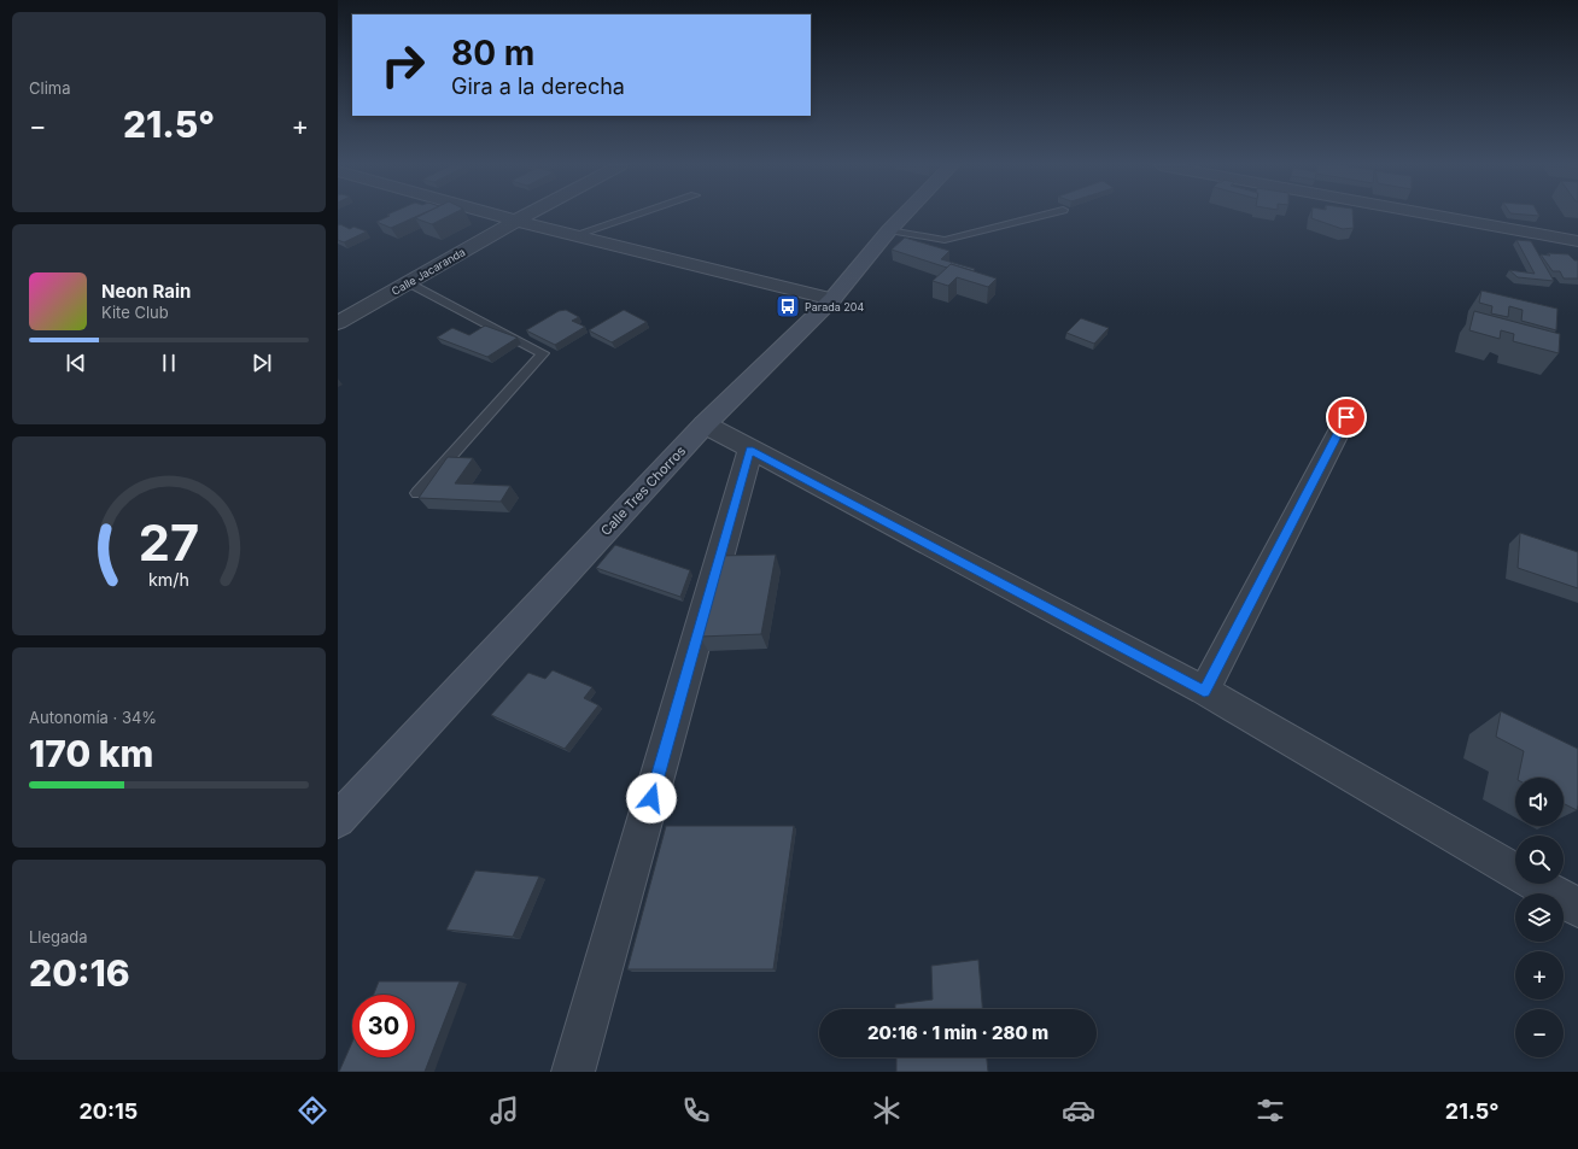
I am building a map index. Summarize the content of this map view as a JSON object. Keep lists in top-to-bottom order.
{
  "streets": {
    "main road": ["Calle Tres Chorros"],
    "street": ["Calle Jacaranda"]
  },
  "places": {
    "bus stop": ["Parada 204"]
  },
  "page": {
    "tile": [
      "Clima",
      ["Autonomía · 34%", "170 km"],
      ["Llegada", "20:16"]
    ],
    "turn": ["80 m", "Gira a la derecha"],
    "heat": ["−", "21.5°", "+"],
    "song": ["Neon Rain", "Kite Club"],
    "map_buttons": ["+", "−"],
    "limit": "30",
    "trip": "20:16 · 1 min · 280 m",
    "tabs": ["20:15", "21.5°"],
    "gauge": ["27", "km/h"]
  }
}
